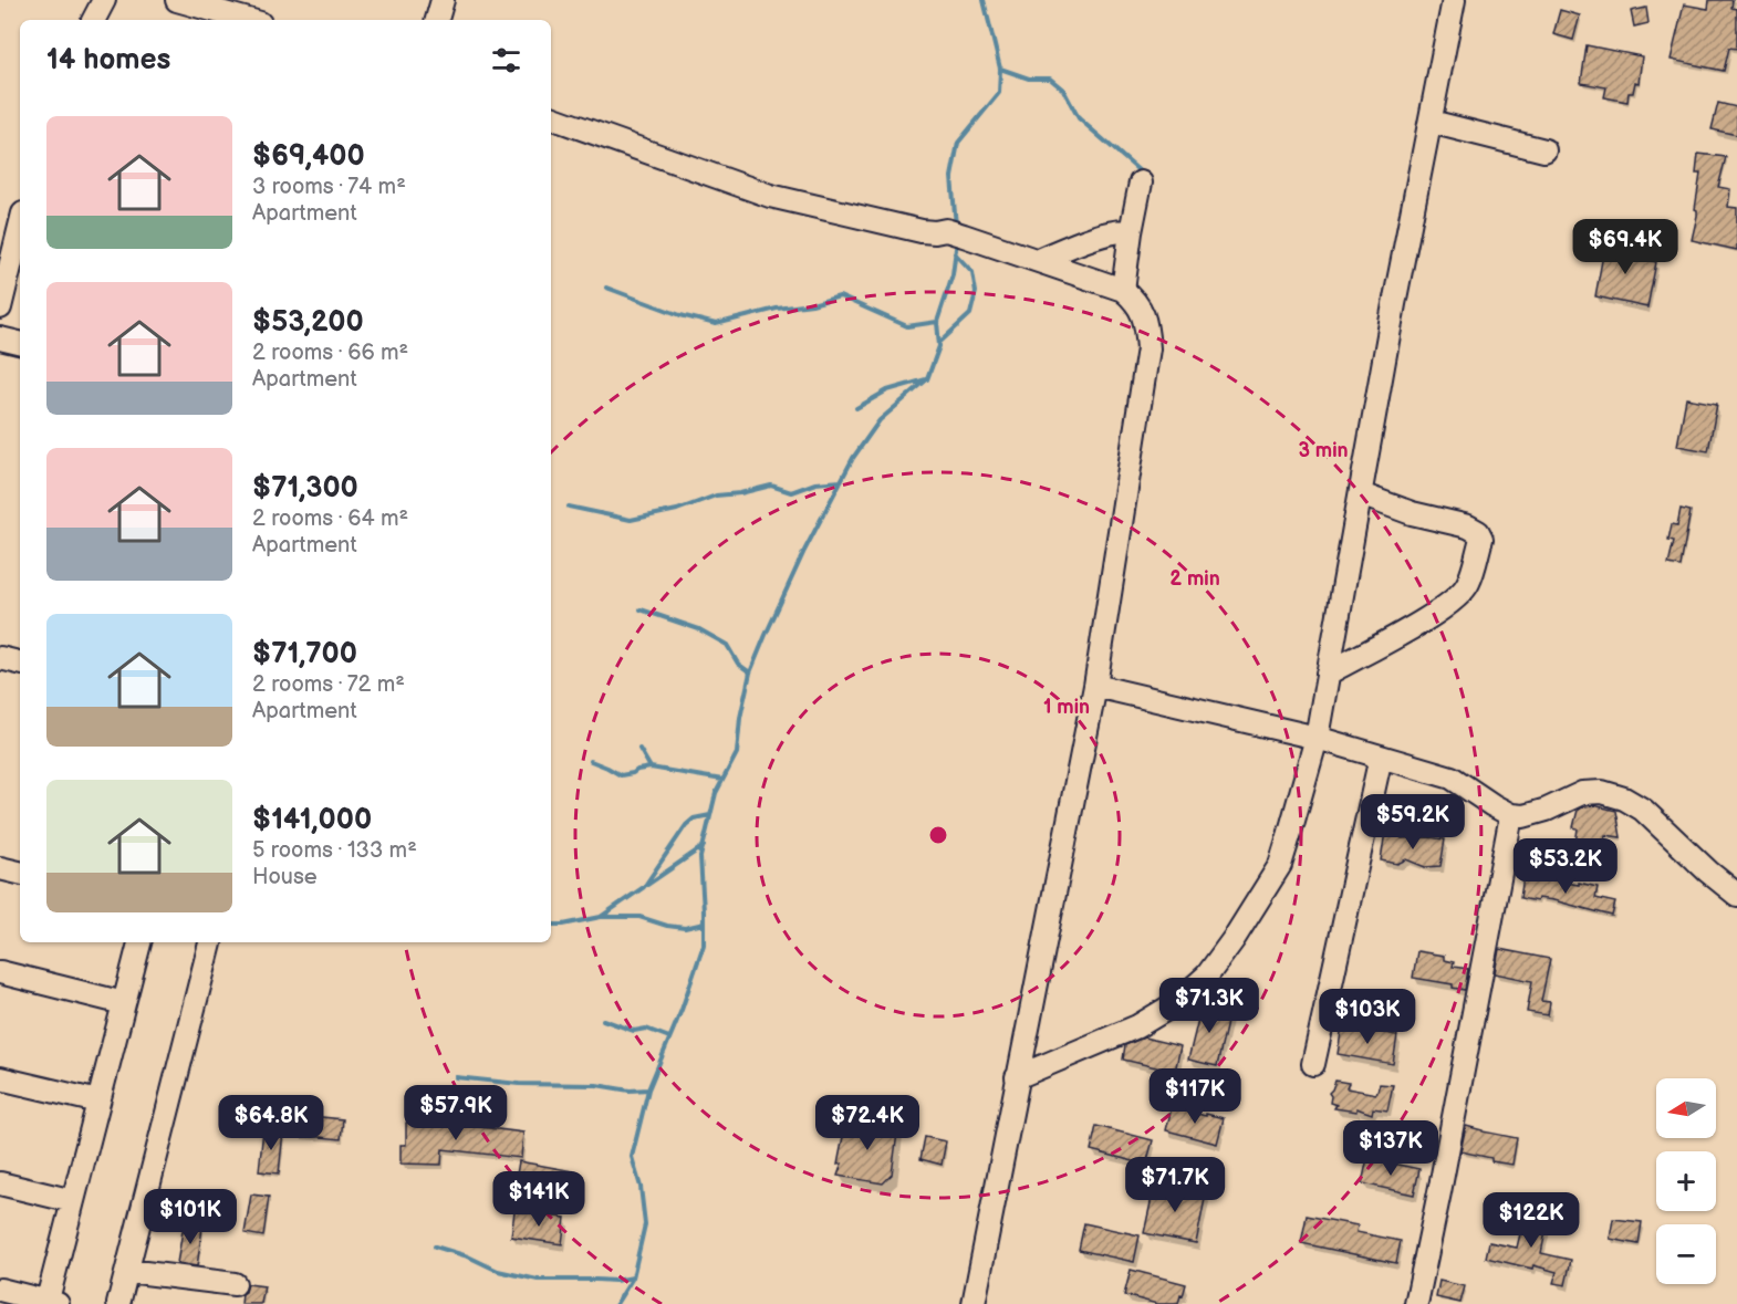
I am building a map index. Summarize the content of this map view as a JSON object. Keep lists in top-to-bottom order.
{
  "north": "left",
  "page": {
    "heading": "14 homes",
    "list": [
      {
        "name": "$69,400",
        "note": "3 rooms · 74 m² · Apartment"
      },
      {
        "name": "$53,200",
        "note": "2 rooms · 66 m² · Apartment"
      },
      {
        "name": "$71,300",
        "note": "2 rooms · 64 m² · Apartment"
      },
      {
        "name": "$71,700",
        "note": "2 rooms · 72 m² · Apartment"
      },
      {
        "name": "$141,000",
        "note": "5 rooms · 133 m² · House"
      }
    ],
    "price": [
      "$69.4K",
      "$59.2K",
      "$53.2K",
      "$71.3K",
      "$103K",
      "$117K",
      "$57.9K",
      "$64.8K",
      "$72.4K",
      "$137K",
      "$71.7K",
      "$141K",
      "$101K",
      "$122K"
    ],
    "map_buttons": ["+", "−"]
  },
  "rings": ["3 min", "2 min", "1 min"]
}
